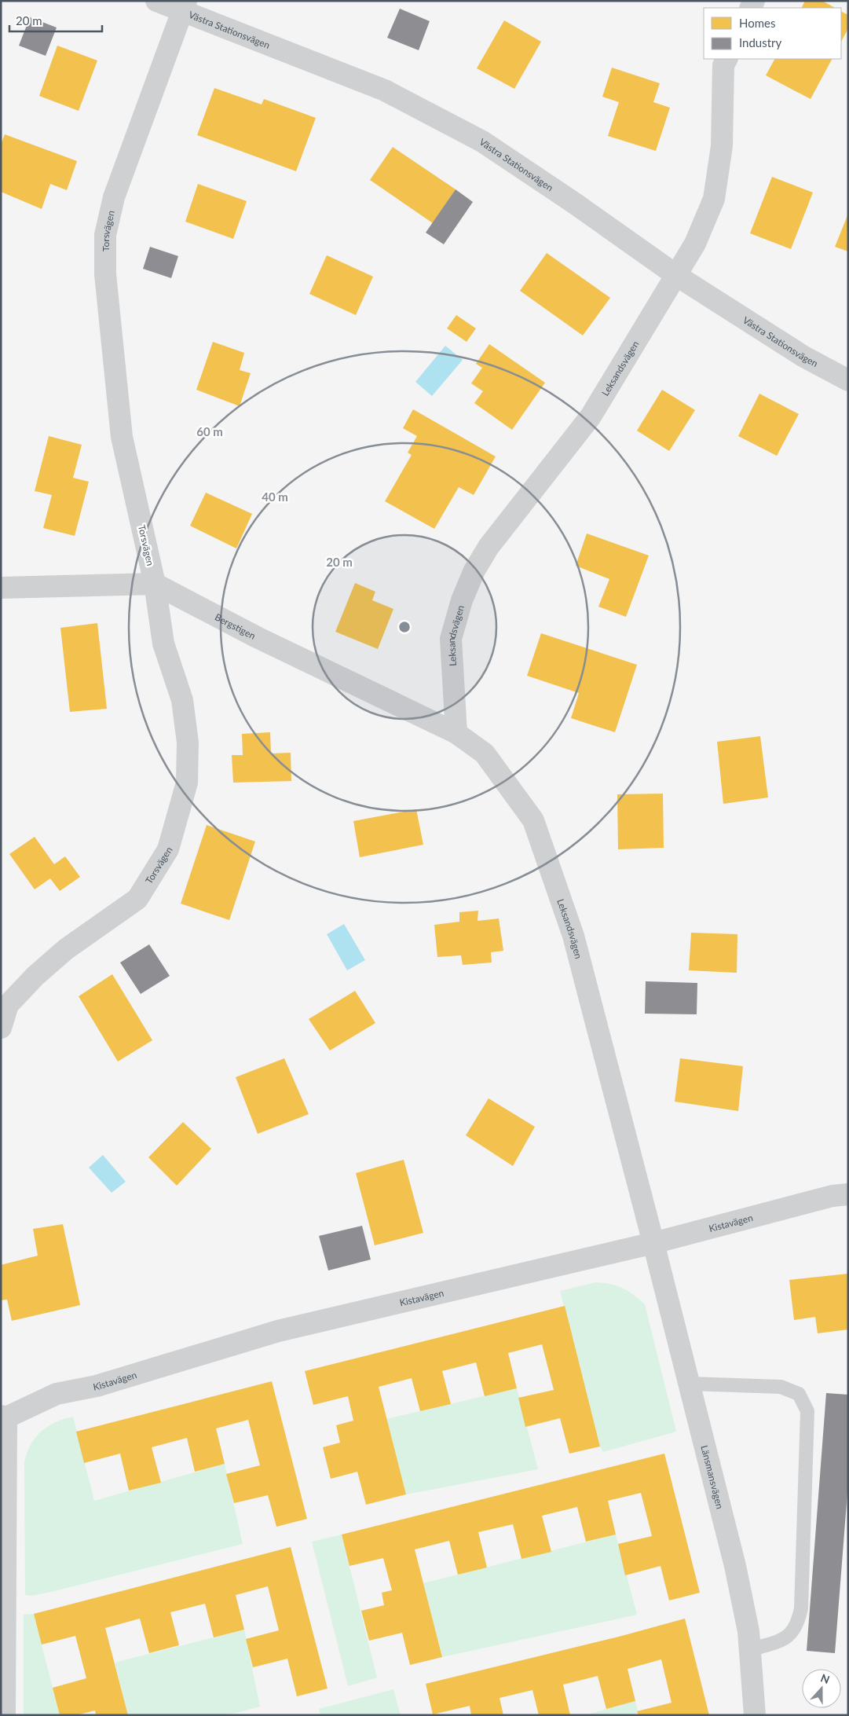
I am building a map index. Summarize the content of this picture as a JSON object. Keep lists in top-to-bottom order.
{
  "streets": {
    "street": [
      "Västra Stationsvägen",
      "Torsvägen",
      "Leksandsvägen",
      "Bergstigen",
      "Kistavägen",
      "Länsmansvägen"
    ]
  },
  "crossings": [
    ["Västra Stationsvägen", "Torsvägen"],
    ["Västra Stationsvägen", "Leksandsvägen"],
    ["Torsvägen", "Bergstigen"],
    ["Leksandsvägen", "Bergstigen"],
    ["Leksandsvägen", "Kistavägen"],
    ["Leksandsvägen", "Länsmansvägen"],
    ["Kistavägen", "Länsmansvägen"]
  ],
  "legend": ["Homes", "Industry"],
  "scale_bar": "20 m",
  "north": "top",
  "rings": ["60 m", "40 m", "20 m"]
}
